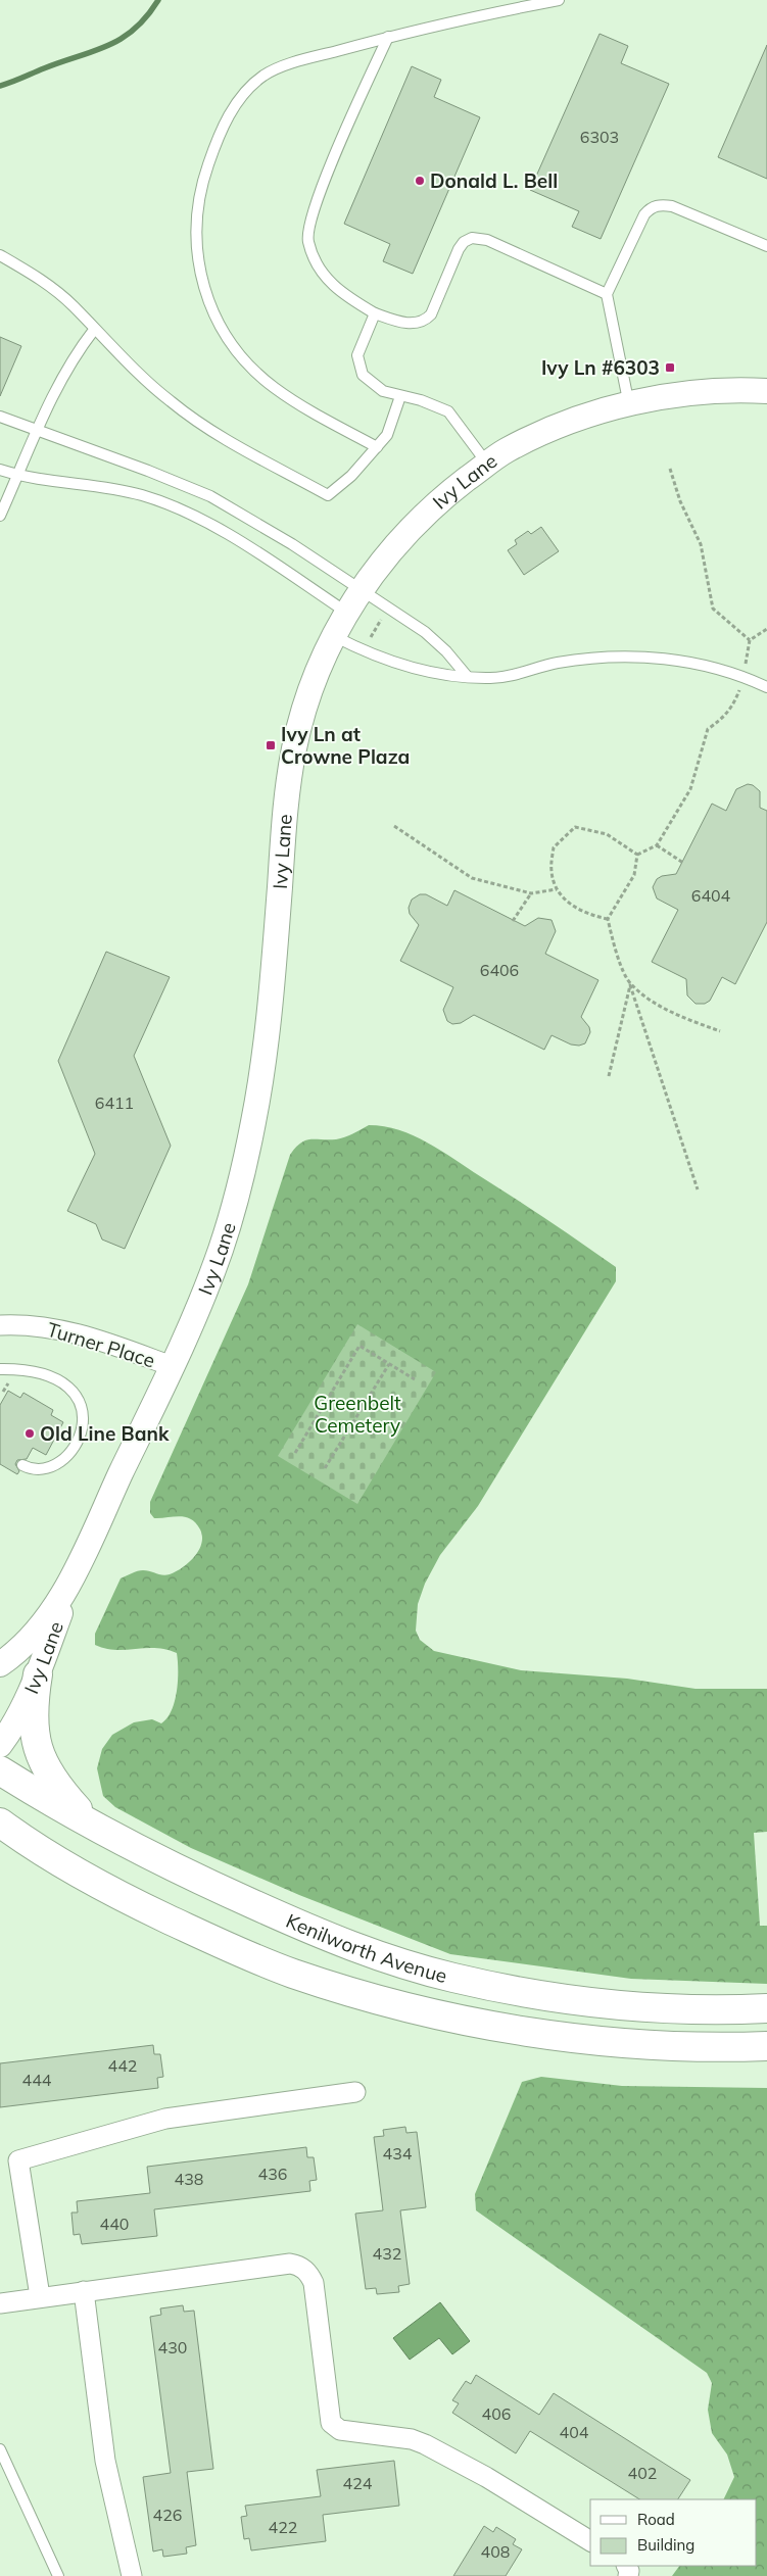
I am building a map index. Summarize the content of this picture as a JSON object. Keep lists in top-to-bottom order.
{
  "streets": {
    "main road": ["Kenilworth Avenue"],
    "street": ["Ivy Lane", "Turner Place"]
  },
  "crossings": [
    ["Ivy Lane", "Turner Place"]
  ],
  "parks": ["Greenbelt Cemetery"],
  "places": {
    "other": ["Donald L. Bell", "Old Line Bank"],
    "transit": ["Ivy Ln #6303", "Ivy Ln at Crowne Plaza"]
  },
  "house_numbers": [
    "6303",
    "6404",
    "6406",
    "6411",
    "442",
    "444",
    "434",
    "436",
    "438",
    "440",
    "432",
    "430",
    "406",
    "404",
    "402",
    "424",
    "426",
    "422",
    "408"
  ],
  "legend": ["Road", "Building"]
}
